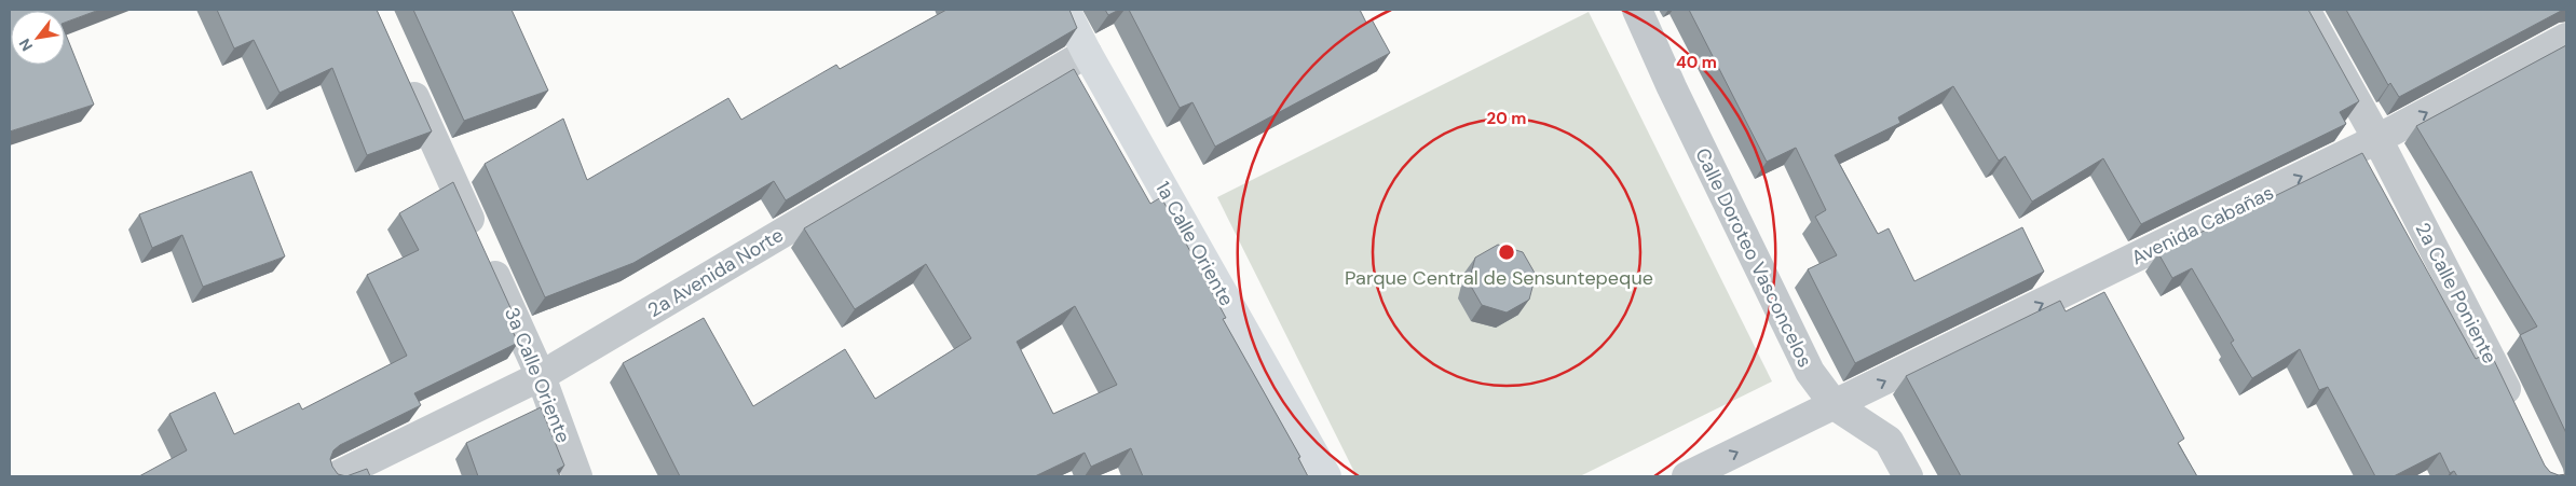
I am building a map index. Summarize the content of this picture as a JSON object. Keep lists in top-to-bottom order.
{
  "streets": {
    "street": [
      "Avenida Cabañas",
      "1a Calle Oriente",
      "Calle Doroteo Vasconcelos",
      "2a Avenida Norte",
      "2a Calle Poniente",
      "3a Calle Oriente"
    ]
  },
  "crossings": [
    ["Avenida Cabañas", "Calle Doroteo Vasconcelos"],
    ["Avenida Cabañas", "2a Calle Poniente"],
    ["1a Calle Oriente", "2a Avenida Norte"],
    ["2a Avenida Norte", "3a Calle Oriente"]
  ],
  "one_way": ["Avenida Cabañas"],
  "parks": ["Parque Central de Sensuntepeque"],
  "north": "bottom left",
  "rings": ["40 m", "20 m"]
}
